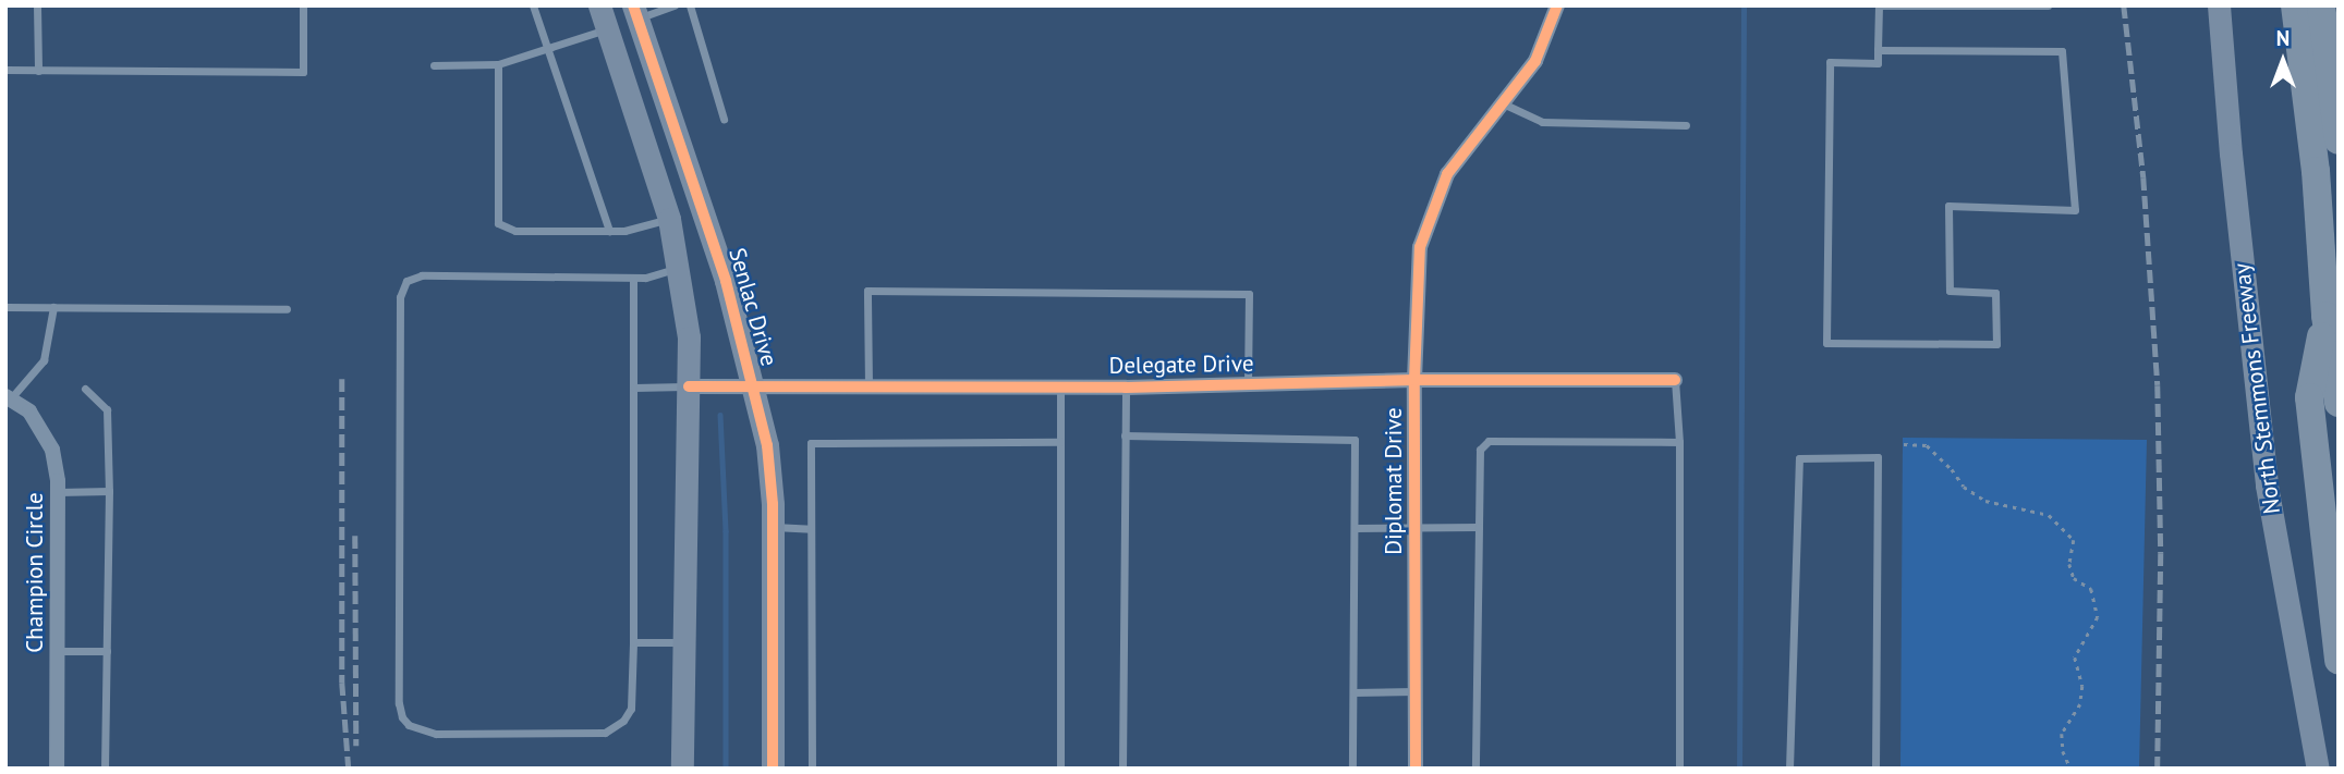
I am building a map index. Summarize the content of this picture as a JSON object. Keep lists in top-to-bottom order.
{
  "streets": {
    "street": [
      "Senlac Drive",
      "Delegate Drive",
      "North Stemmons Freeway",
      "Diplomat Drive",
      "Champion Circle"
    ]
  },
  "crossings": [
    ["Senlac Drive", "Delegate Drive"],
    ["Delegate Drive", "Diplomat Drive"]
  ],
  "north": "top"
}
